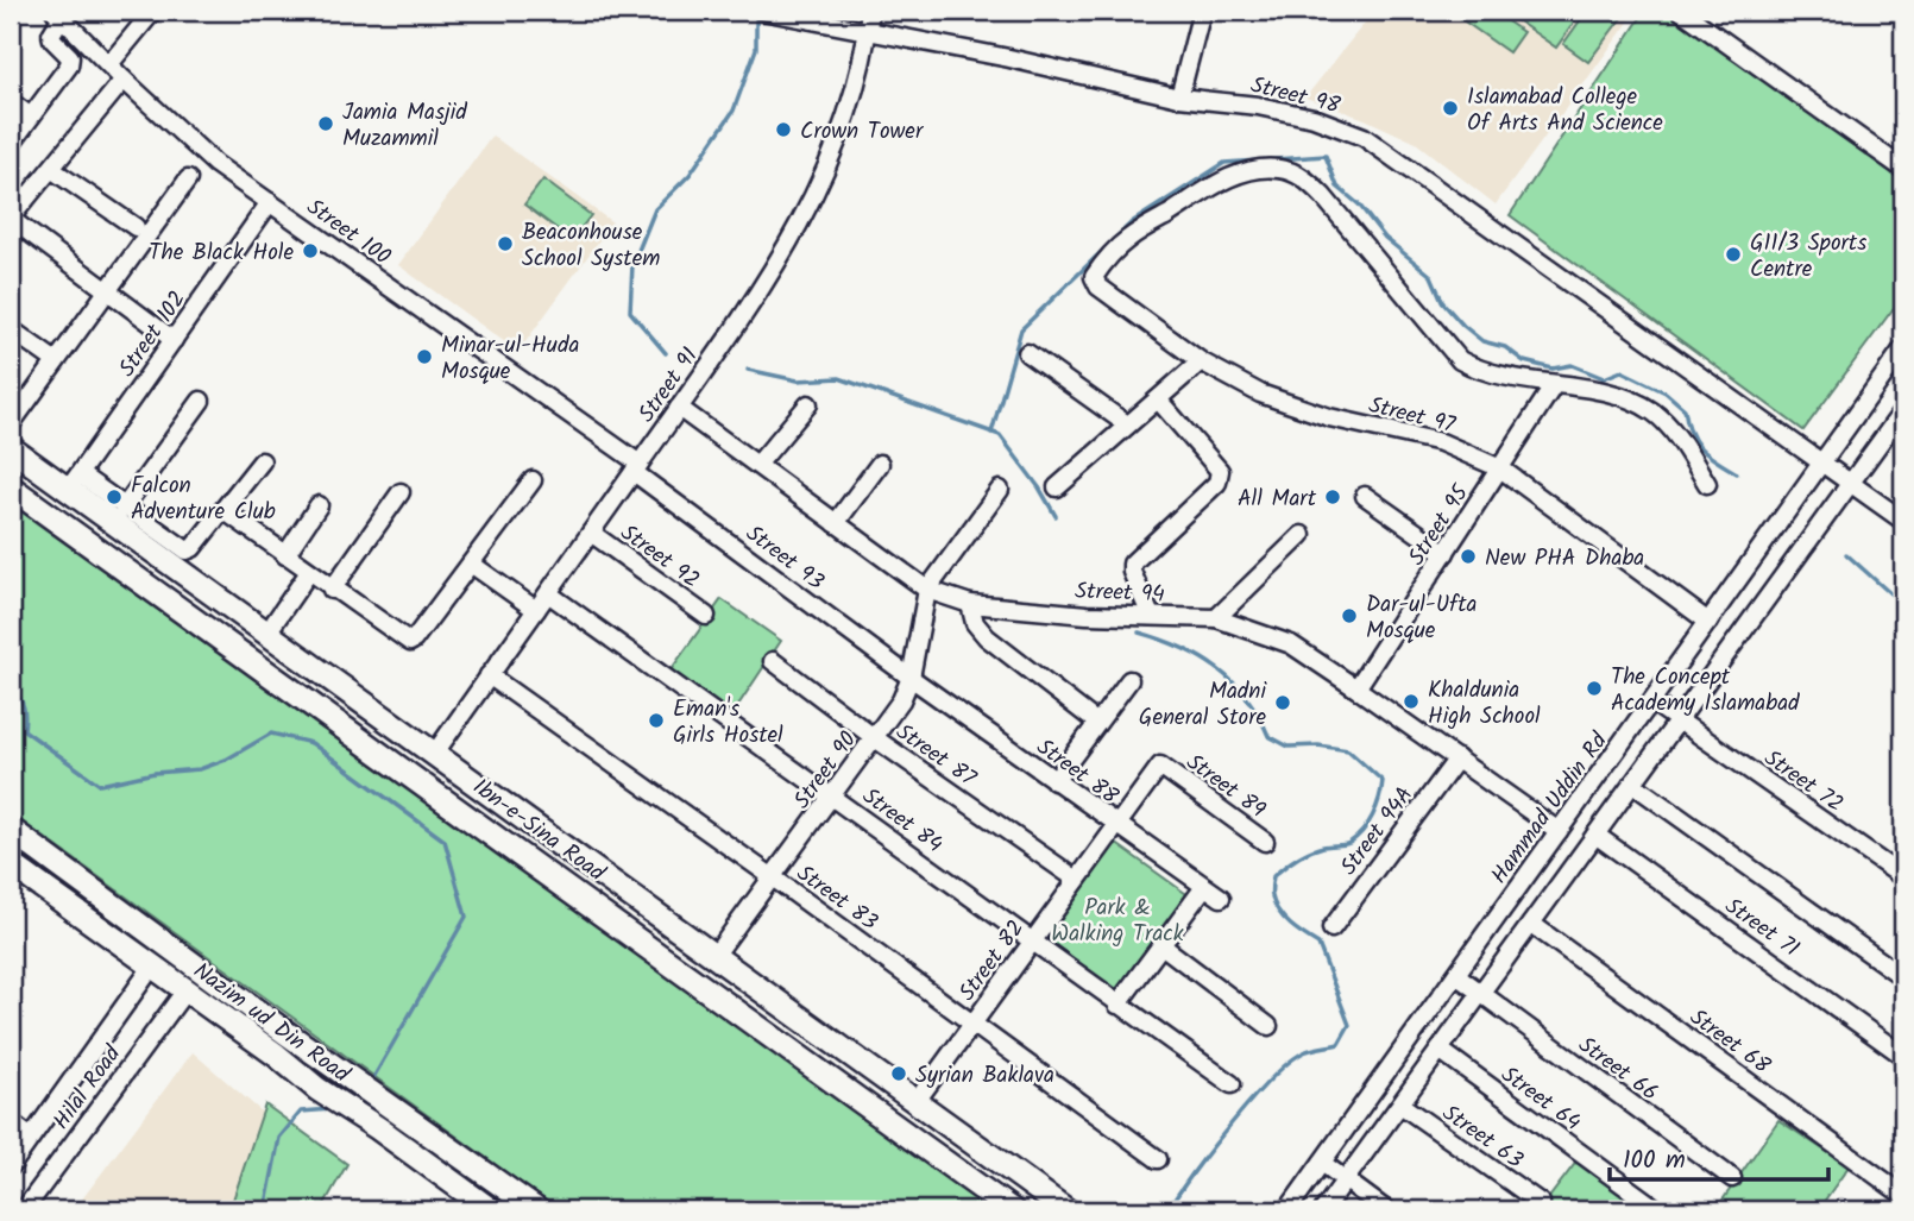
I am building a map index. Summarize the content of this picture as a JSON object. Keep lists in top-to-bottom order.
{
  "streets": {
    "main road": ["Ibn-e-Sina Road", "Nazim ud Din Road"],
    "street": [
      "Street 98",
      "Street 100",
      "Street 102",
      "Street 91",
      "Street 97",
      "Street 95",
      "Street 92",
      "Street 93",
      "Street 94",
      "Street 87",
      "Street 90",
      "Street 88",
      "Street 72",
      "Street 89",
      "Hammad Uddin Rd",
      "Street 84",
      "Street 94A",
      "Street 83",
      "Street 71",
      "Street 82",
      "Street 68",
      "Street 66",
      "Hilal Road",
      "Street 64",
      "Street 63"
    ]
  },
  "crossings": [
    ["Street 98", "Street 91"],
    ["Street 98", "Hammad Uddin Rd"],
    ["Street 100", "Street 102"],
    ["Street 100", "Street 91"],
    ["Street 100", "Street 93"],
    ["Street 102", "Ibn-e-Sina Road"],
    ["Street 91", "Street 92"],
    ["Street 91", "Street 93"],
    ["Street 91", "Street 94"],
    ["Street 91", "Street 84"],
    ["Street 91", "Ibn-e-Sina Road"],
    ["Street 91", "Street 83"],
    ["Street 97", "Street 95"],
    ["Street 97", "Hammad Uddin Rd"],
    ["Street 95", "Street 94"],
    ["Street 93", "Street 90"],
    ["Street 93", "Street 88"],
    ["Street 94", "Street 90"],
    ["Street 94", "Hammad Uddin Rd"],
    ["Street 94", "Street 94A"],
    ["Street 87", "Street 90"],
    ["Street 87", "Street 82"],
    ["Street 90", "Street 88"],
    ["Street 90", "Street 84"],
    ["Street 90", "Ibn-e-Sina Road"],
    ["Street 90", "Street 83"],
    ["Street 88", "Street 82"],
    ["Street 72", "Hammad Uddin Rd"],
    ["Street 89", "Street 82"],
    ["Hammad Uddin Rd", "Street 66"],
    ["Street 84", "Street 82"],
    ["Ibn-e-Sina Road", "Street 82"],
    ["Street 83", "Street 82"],
    ["Nazim ud Din Road", "Hilal Road"]
  ],
  "parks": ["Park & Walking Track"],
  "places": [
    "Islamabad College Of Arts And Science",
    "Jamia Masjid Muzammil",
    "Crown Tower",
    "Beaconhouse School System",
    "The Black Hole",
    "G11/3 Sports Centre",
    "Minar-ul-Huda Mosque",
    "Falcon Adventure Club",
    "All Mart",
    "New PHA Dhaba",
    "Dar-ul-Ufta Mosque",
    "The Concept Academy Islamabad",
    "Khaldunia High School",
    "Madni General Store",
    "Eman's Girls Hostel",
    "Syrian Baklava"
  ],
  "scale_bar": "100 m"
}
